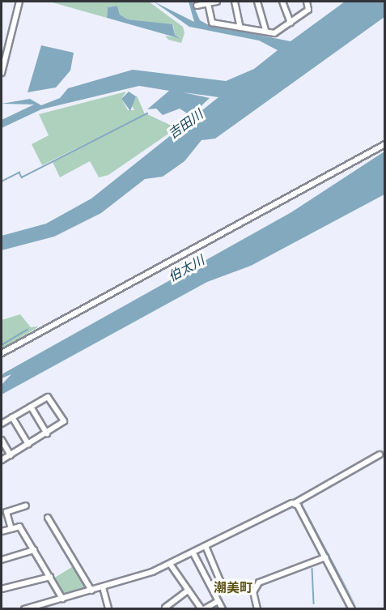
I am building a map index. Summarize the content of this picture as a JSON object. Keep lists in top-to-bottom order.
{
  "districts": ["潮美町"],
  "water": ["吉田川", "伯太川"]
}
